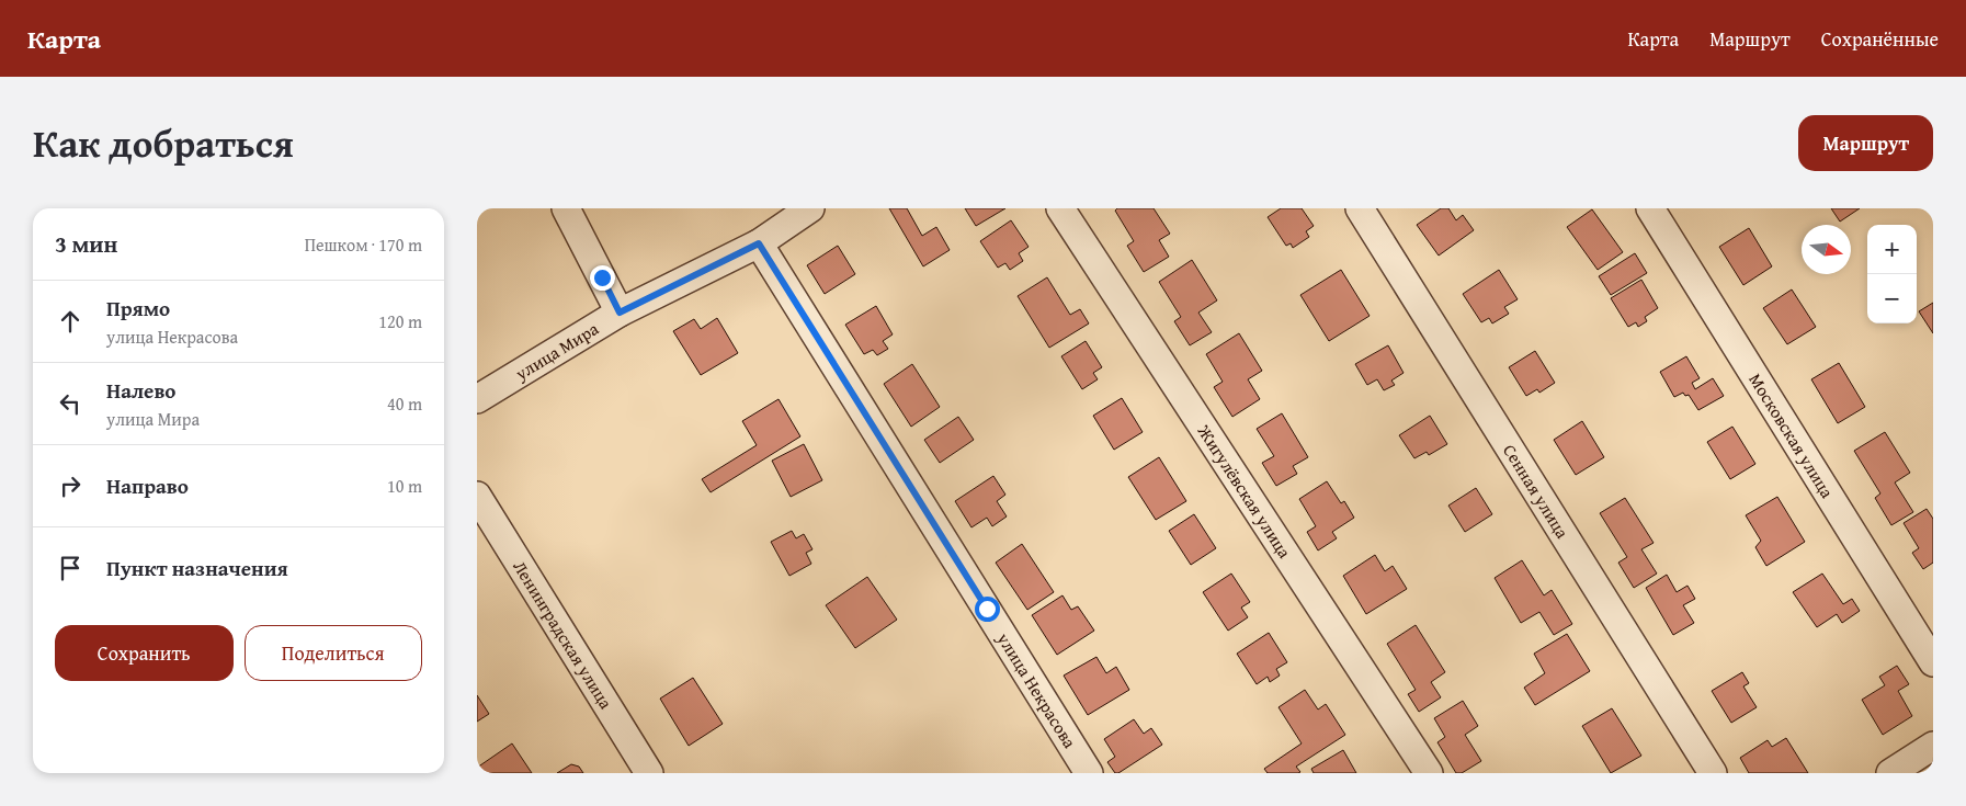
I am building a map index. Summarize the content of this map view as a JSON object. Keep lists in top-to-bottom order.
{
  "streets": {
    "street": [
      "улица Мира",
      "Московская улица",
      "Жигулёвская улица",
      "Сенная улица",
      "Ленинградская улица",
      "улица Некрасова"
    ]
  },
  "crossings": [
    ["улица Мира", "улица Некрасова"]
  ],
  "north": "right",
  "page": {
    "header": "Карта",
    "nav": ["Карта", "Маршрут", "Сохранённые"],
    "title": "Как добраться",
    "buttons": [
      "Маршрут",
      ["Сохранить", "Поделиться"]
    ],
    "heading": ["3 мин", "Пешком · 170 m"],
    "map_buttons": ["+", "−"],
    "list": [
      ["Прямо", "улица Некрасова", "120 m"],
      ["Налево", "улица Мира", "40 m"],
      ["Направо", "10 m"],
      "Пункт назначения"
    ]
  }
}
